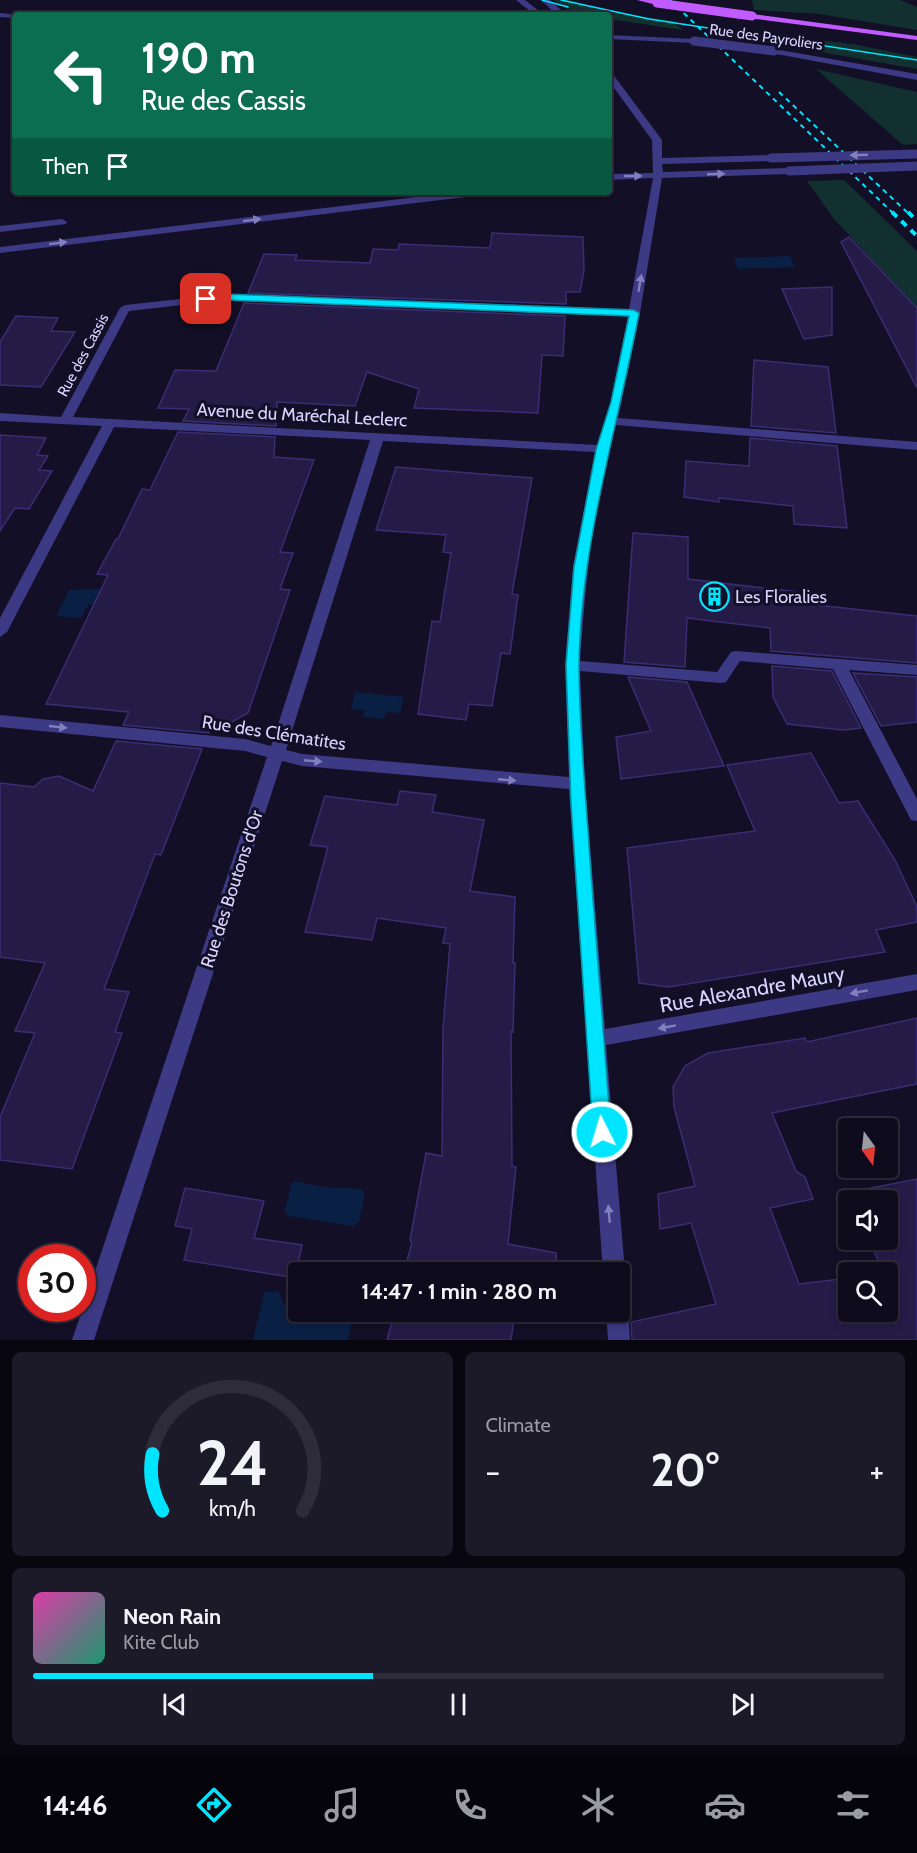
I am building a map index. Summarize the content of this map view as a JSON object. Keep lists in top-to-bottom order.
{
  "streets": {
    "street": [
      "Rue des Payroliers",
      "Rue des Cassis",
      "Avenue du Maréchal Leclerc",
      "Rue des Clématites",
      "Rue des Boutons d'Or",
      "Rue Alexandre Maury"
    ]
  },
  "crossings": [
    ["Rue des Cassis", "Avenue du Maréchal Leclerc"],
    ["Avenue du Maréchal Leclerc", "Rue des Boutons d'Or"],
    ["Rue des Clématites", "Rue des Boutons d'Or"]
  ],
  "one_way": ["Rue des Clématites", "Rue Alexandre Maury"],
  "places": {
    "building": ["Les Floralies"]
  },
  "north": "bottom",
  "page": {
    "turn": ["190 m", "Rue des Cassis"],
    "then": "Then",
    "limit": "30",
    "trip": "14:47 · 1 min · 280 m",
    "tile": "Climate",
    "heat": ["−", "20°", "+"],
    "song": ["Neon Rain", "Kite Club"],
    "tabs": "14:46",
    "gauge": ["24", "km/h"]
  }
}
